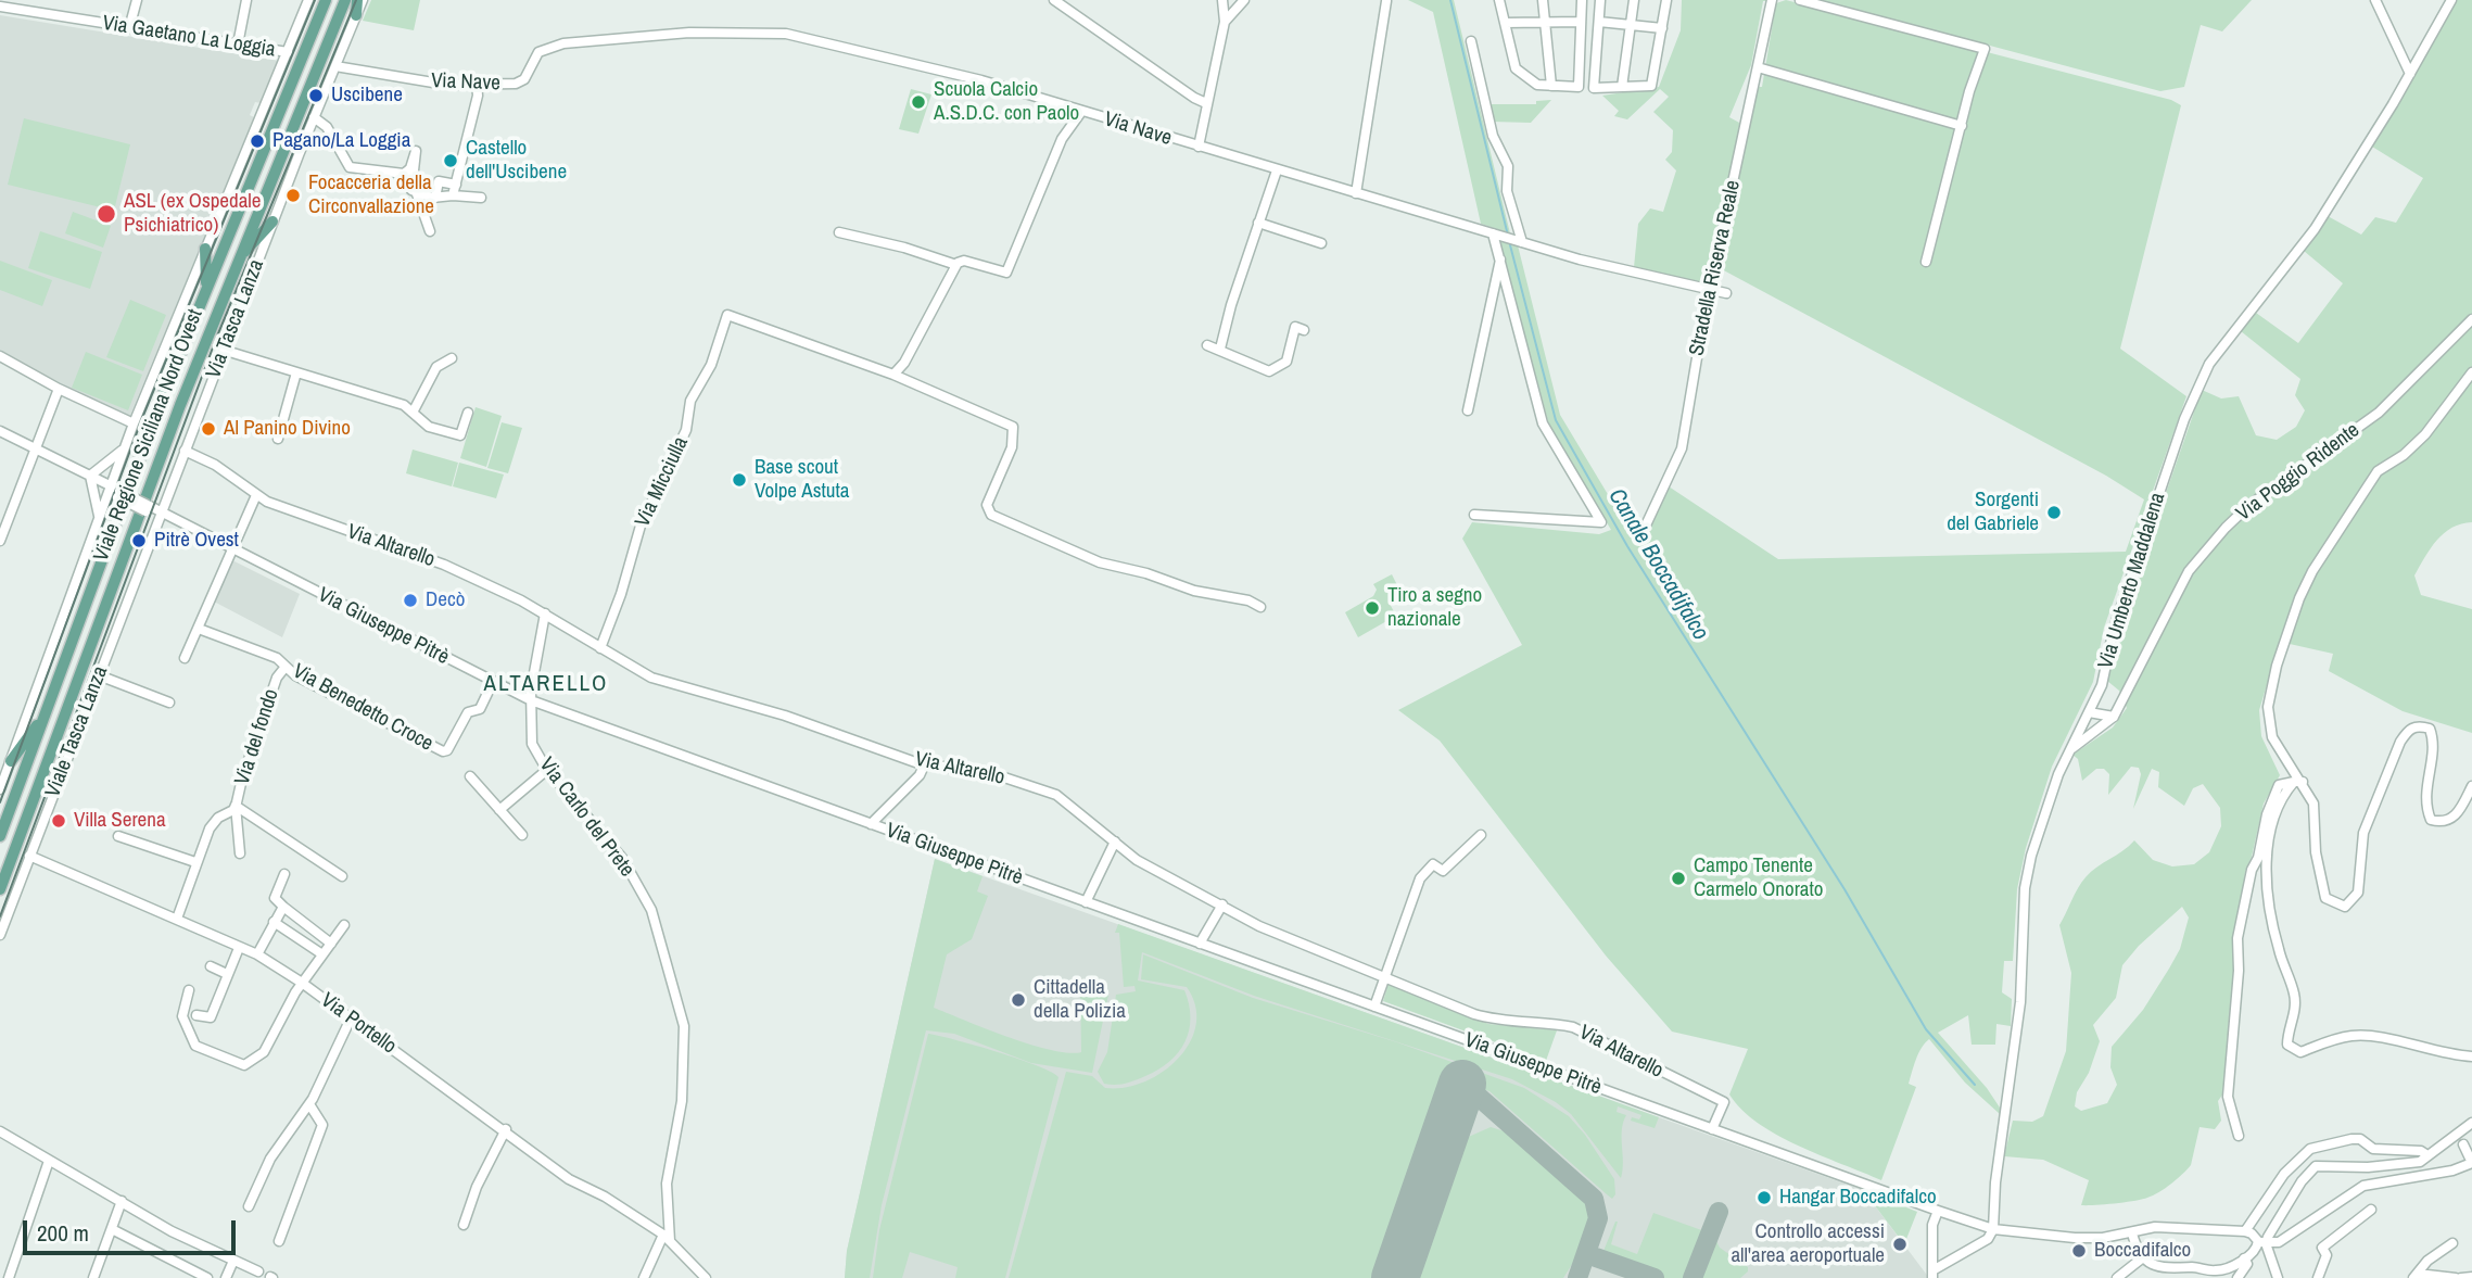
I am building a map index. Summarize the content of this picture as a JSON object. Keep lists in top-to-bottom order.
{
  "streets": {
    "main road": ["Viale Regione Siciliana Nord Ovest"],
    "street": [
      "Via Gaetano La Loggia",
      "Via Nave",
      "Stradella Riserva Reale",
      "Via Tasca Lanza",
      "Via Poggio Ridente",
      "Via Micciulla",
      "Via Altarello",
      "Via Umberto Maddalena",
      "Via Giuseppe Pitrè",
      "Via Benedetto Croce",
      "Viale Tasca Lanza",
      "Via del fondo",
      "Via Carlo del Prete",
      "Via Portello"
    ]
  },
  "crossings": [
    ["Via Gaetano La Loggia", "Viale Regione Siciliana Nord Ovest"],
    ["Via Nave", "Stradella Riserva Reale"],
    ["Via Nave", "Via Tasca Lanza"],
    ["Via Tasca Lanza", "Viale Regione Siciliana Nord Ovest"],
    ["Via Tasca Lanza", "Via Altarello"],
    ["Via Tasca Lanza", "Via Giuseppe Pitrè"],
    ["Viale Regione Siciliana Nord Ovest", "Via Giuseppe Pitrè"],
    ["Viale Regione Siciliana Nord Ovest", "Viale Tasca Lanza"],
    ["Via Poggio Ridente", "Via Umberto Maddalena"],
    ["Via Micciulla", "Via Altarello"],
    ["Via Altarello", "Via Giuseppe Pitrè"],
    ["Via Altarello", "Via Carlo del Prete"],
    ["Via Umberto Maddalena", "Via Giuseppe Pitrè"],
    ["Via Giuseppe Pitrè", "Via Benedetto Croce"],
    ["Via Giuseppe Pitrè", "Via Carlo del Prete"],
    ["Via Benedetto Croce", "Via del fondo"],
    ["Viale Tasca Lanza", "Via Portello"],
    ["Via Carlo del Prete", "Via Portello"]
  ],
  "districts": ["ALTARELLO"],
  "water": ["Canale Boccadifalco"],
  "places": [
    "Uscibene",
    "Scuola Calcio A.S.D.C. con Paolo",
    "Pagano/La Loggia",
    "Castello dell'Uscibene",
    "Focacceria della Circonvallazione",
    "ASL (ex Ospedale Psichiatrico)",
    "Al Panino Divino",
    "Base scout Volpe Astuta",
    "Sorgenti del Gabriele",
    "Pitrè Ovest",
    "Decò",
    "Tiro a segno nazionale",
    "Villa Serena",
    "Campo Tenente Carmelo Onorato",
    "Cittadella della Polizia",
    "Hangar Boccadifalco",
    "Controllo accessi all'area aeroportuale",
    "Boccadifalco"
  ],
  "scale_bar": "200 m"
}
